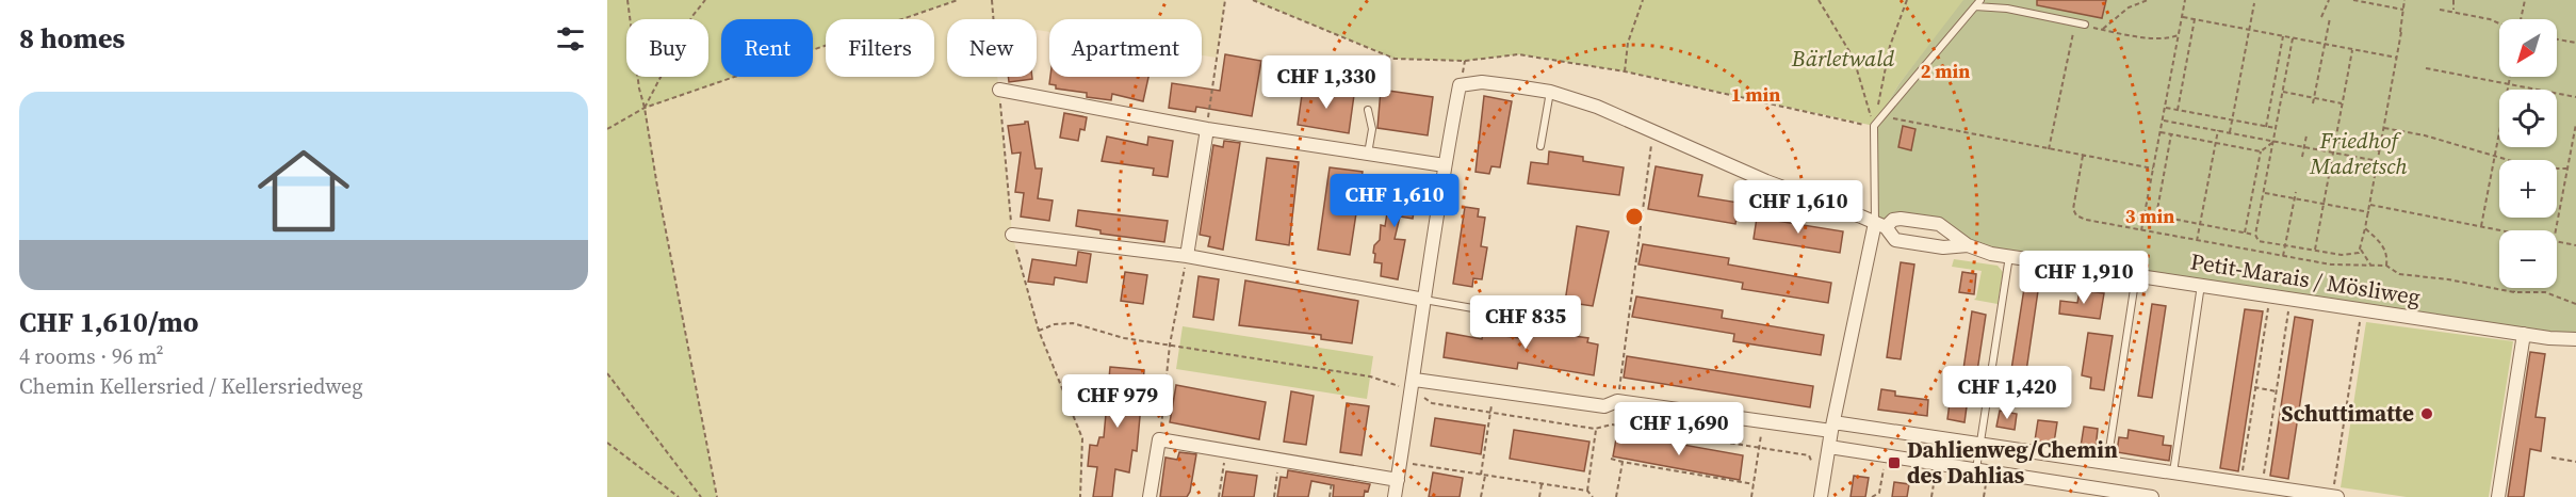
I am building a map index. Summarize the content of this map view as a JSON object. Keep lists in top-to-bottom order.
{
  "streets": {
    "street": ["Petit-Marais / Mösliweg"]
  },
  "parks": ["Bärletwald", "Friedhof Madretsch"],
  "places": {
    "other": ["Schuttimatte"],
    "transit": ["Dahlienweg/Chemin des Dahlias"]
  },
  "north": "bottom left",
  "page": {
    "heading": "8 homes",
    "map_buttons": ["+", "−"],
    "chip": [
      "Buy",
      "Rent",
      "Filters",
      "New",
      "Apartment"
    ],
    "price": [
      "CHF 1,330",
      "CHF 1,610",
      "CHF 1,610",
      "CHF 1,910",
      "CHF 835",
      "CHF 1,420",
      "CHF 979",
      "CHF 1,690"
    ],
    "list": [
      {
        "name": "CHF 1,610/mo",
        "note": "4 rooms · 96 m² · Chemin Kellersried / Kellersriedweg"
      }
    ]
  },
  "rings": ["2 min", "1 min", "3 min"]
}
